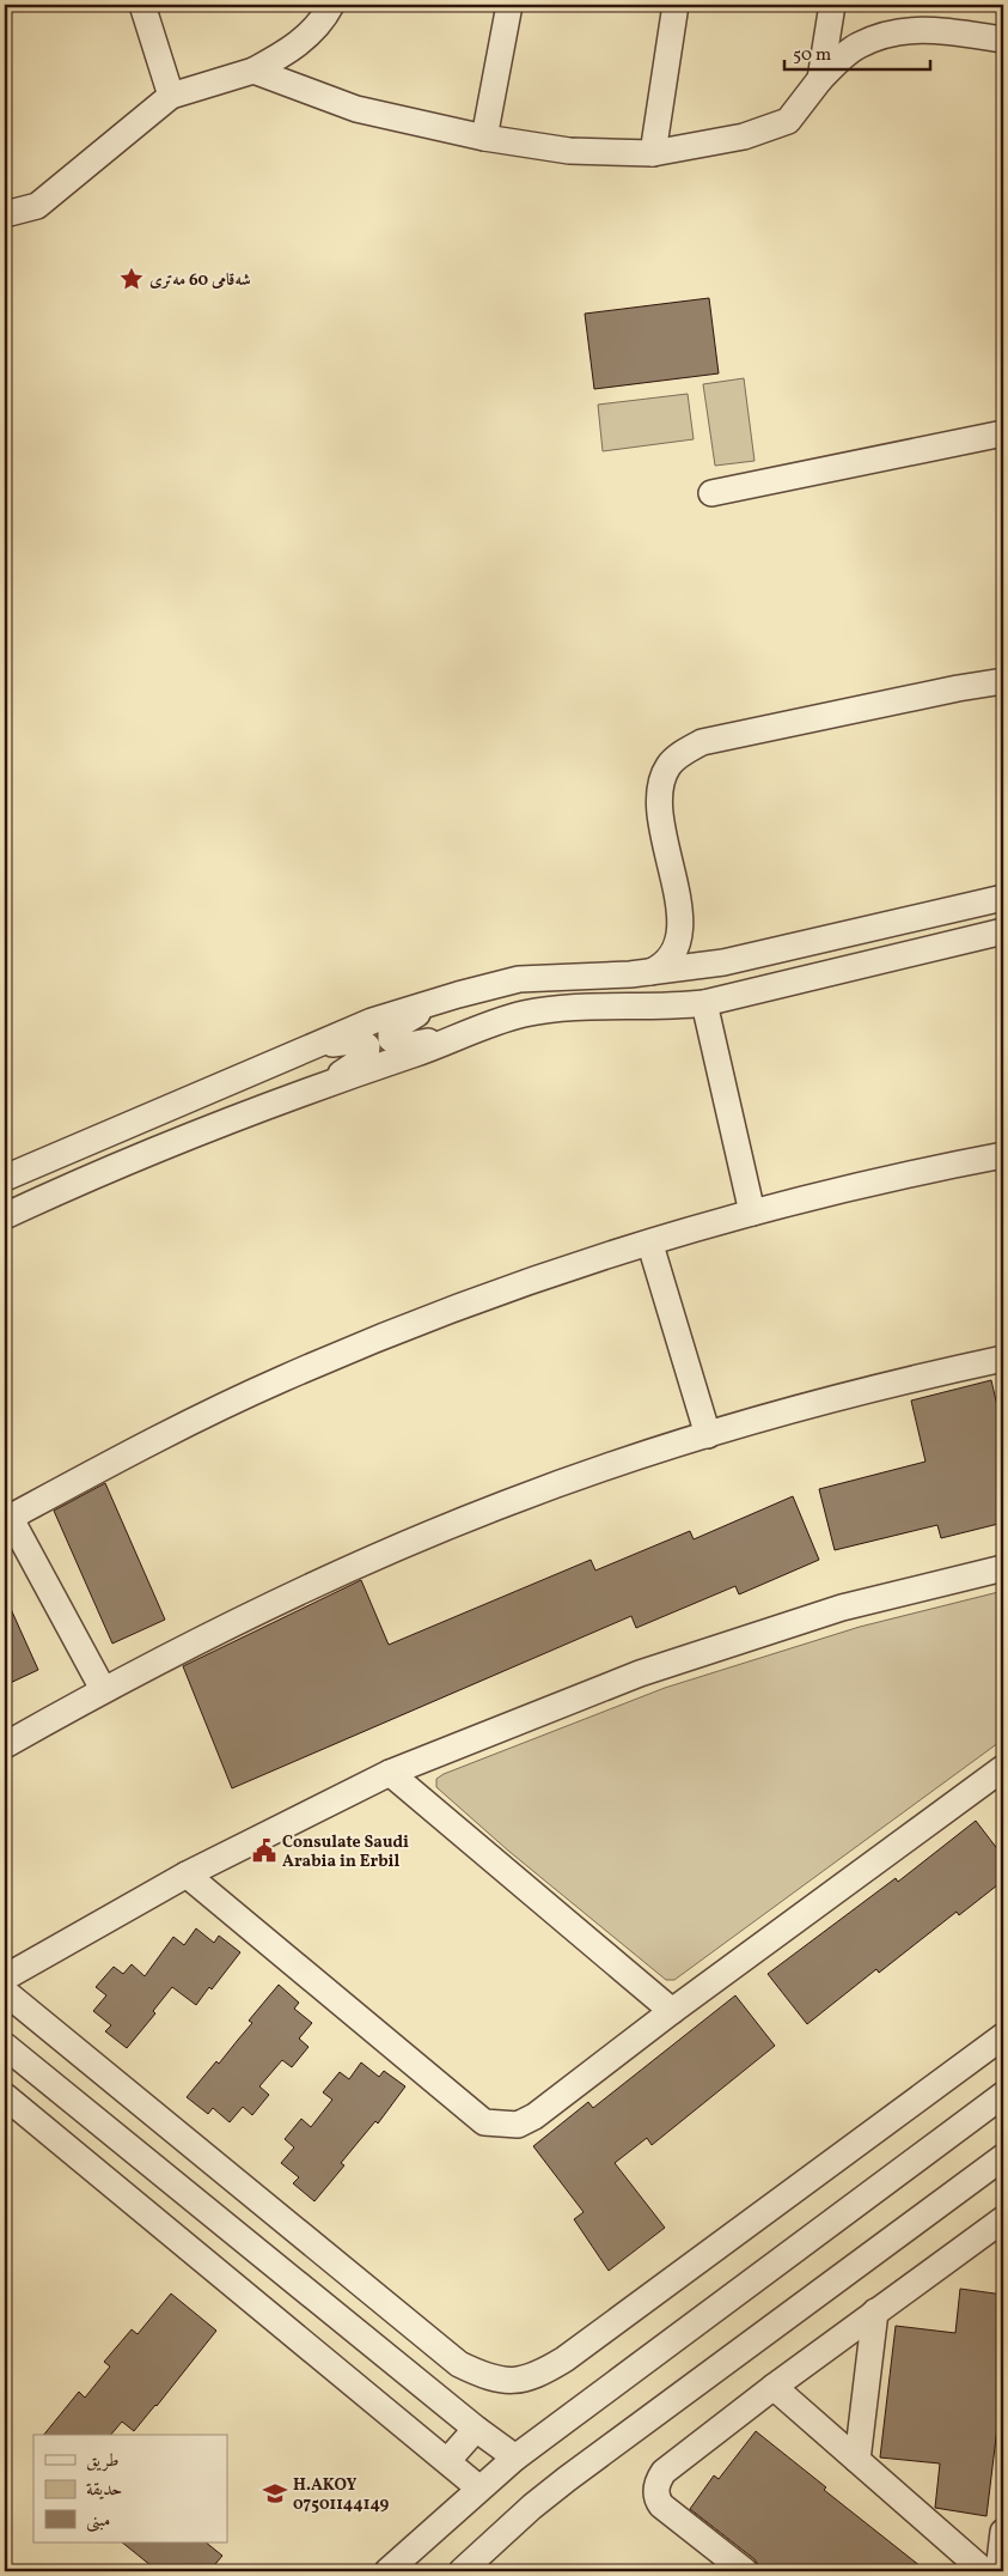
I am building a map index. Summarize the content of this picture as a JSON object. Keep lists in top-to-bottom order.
{
  "places": {
    "place": ["شەقامی 60 مەتری"],
    "public building": ["Consulate Saudi Arabia in Erbil"],
    "school or university": ["H.AKOY 07501144149"]
  },
  "legend": ["طريق", "حديقة", "مبنى"],
  "scale_bar": "50 m"
}
